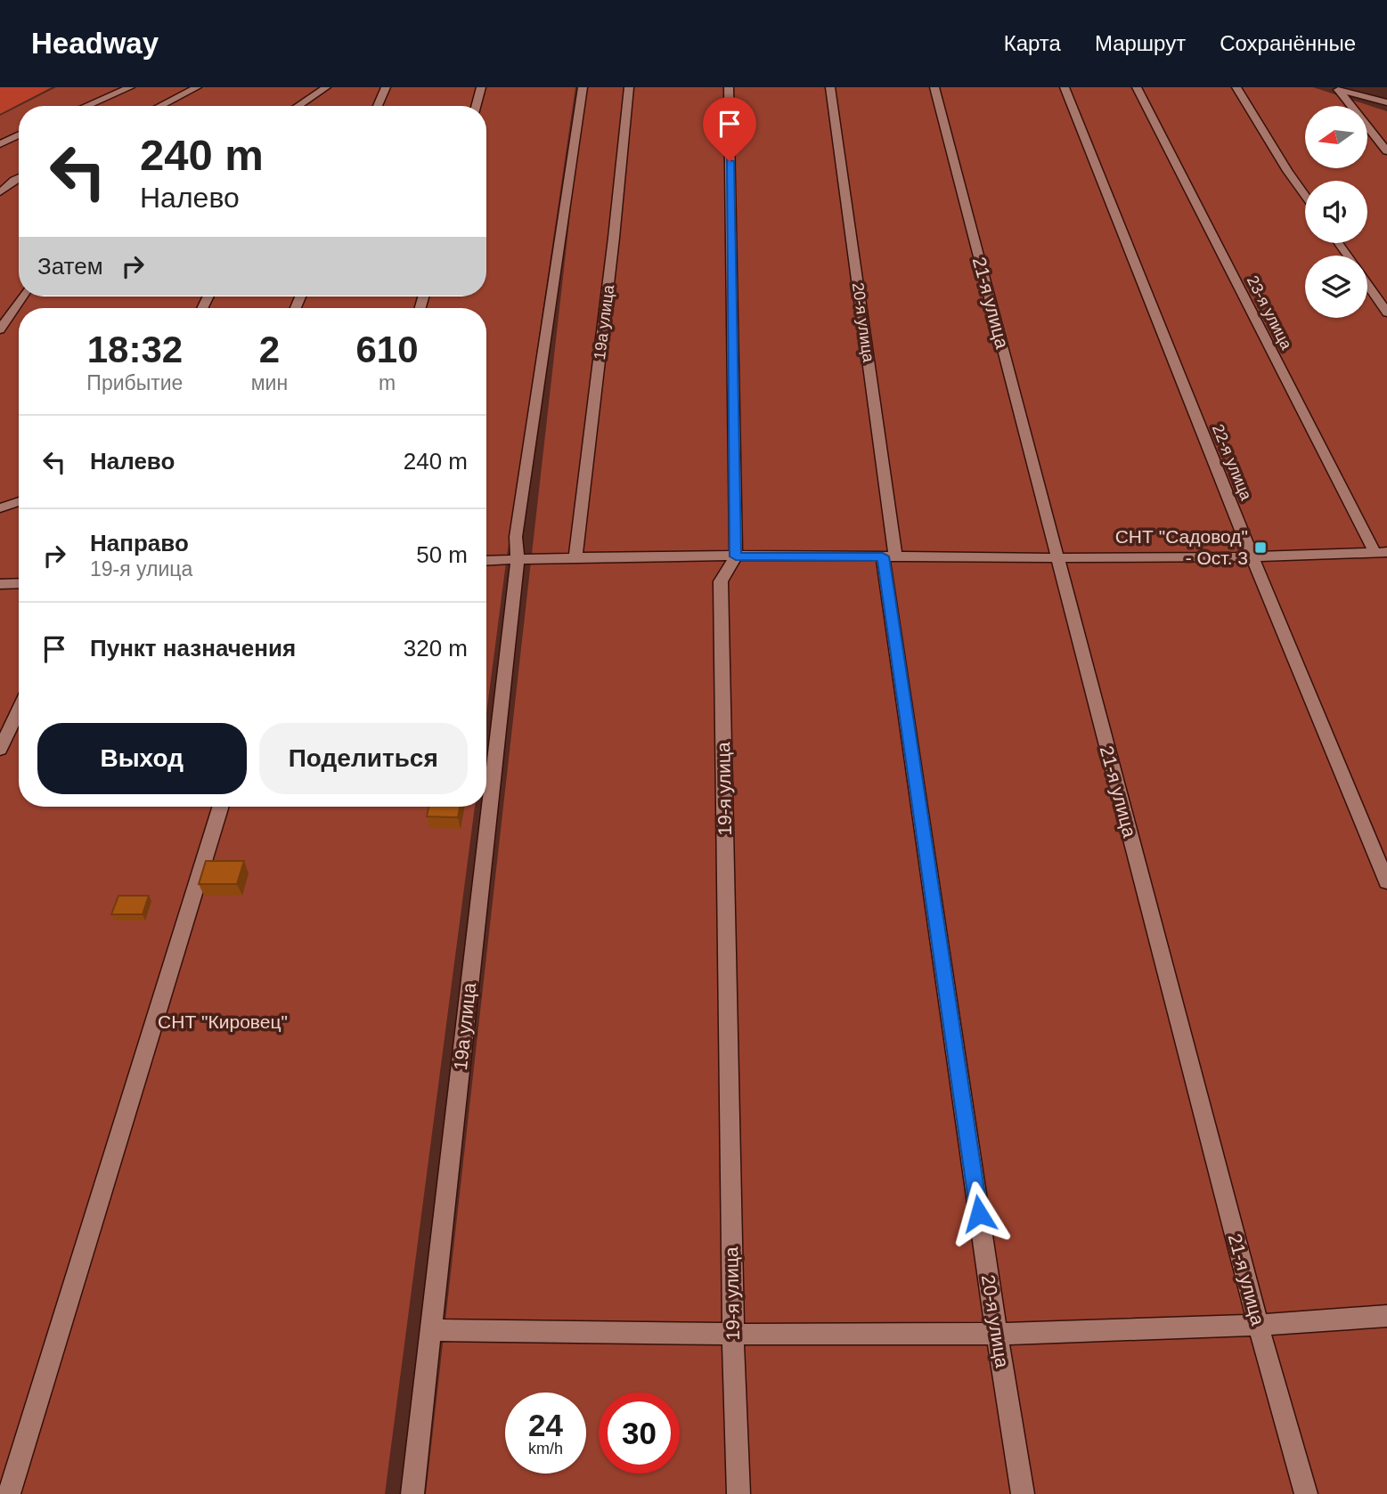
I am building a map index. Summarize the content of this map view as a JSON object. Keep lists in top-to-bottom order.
{
  "streets": {
    "street": [
      "21-я улица",
      "23-я улица",
      "19а улица",
      "20-я улица",
      "22-я улица",
      "19-я улица"
    ]
  },
  "parks": ["СНТ \"Кировец\""],
  "places": {
    "transit": ["СНТ \"Садовод\" - Ост. 3"]
  },
  "north": "left",
  "page": {
    "header": "Headway",
    "nav": ["Карта", "Маршрут", "Сохранённые"],
    "turn": ["240 m", "Налево"],
    "then": "Затем",
    "eta": [
      "18:32",
      "Прибытие",
      "2",
      "мин",
      "610",
      "m"
    ],
    "list": [
      {
        "name": "Налево",
        "value": "240 m"
      },
      {
        "name": "Направо",
        "note": "19-я улица",
        "value": "50 m"
      },
      {
        "name": "Пункт назначения",
        "value": "320 m"
      }
    ],
    "buttons": ["Выход", "Поделиться"],
    "speed": "24 km/h",
    "limit": "30"
  }
}
